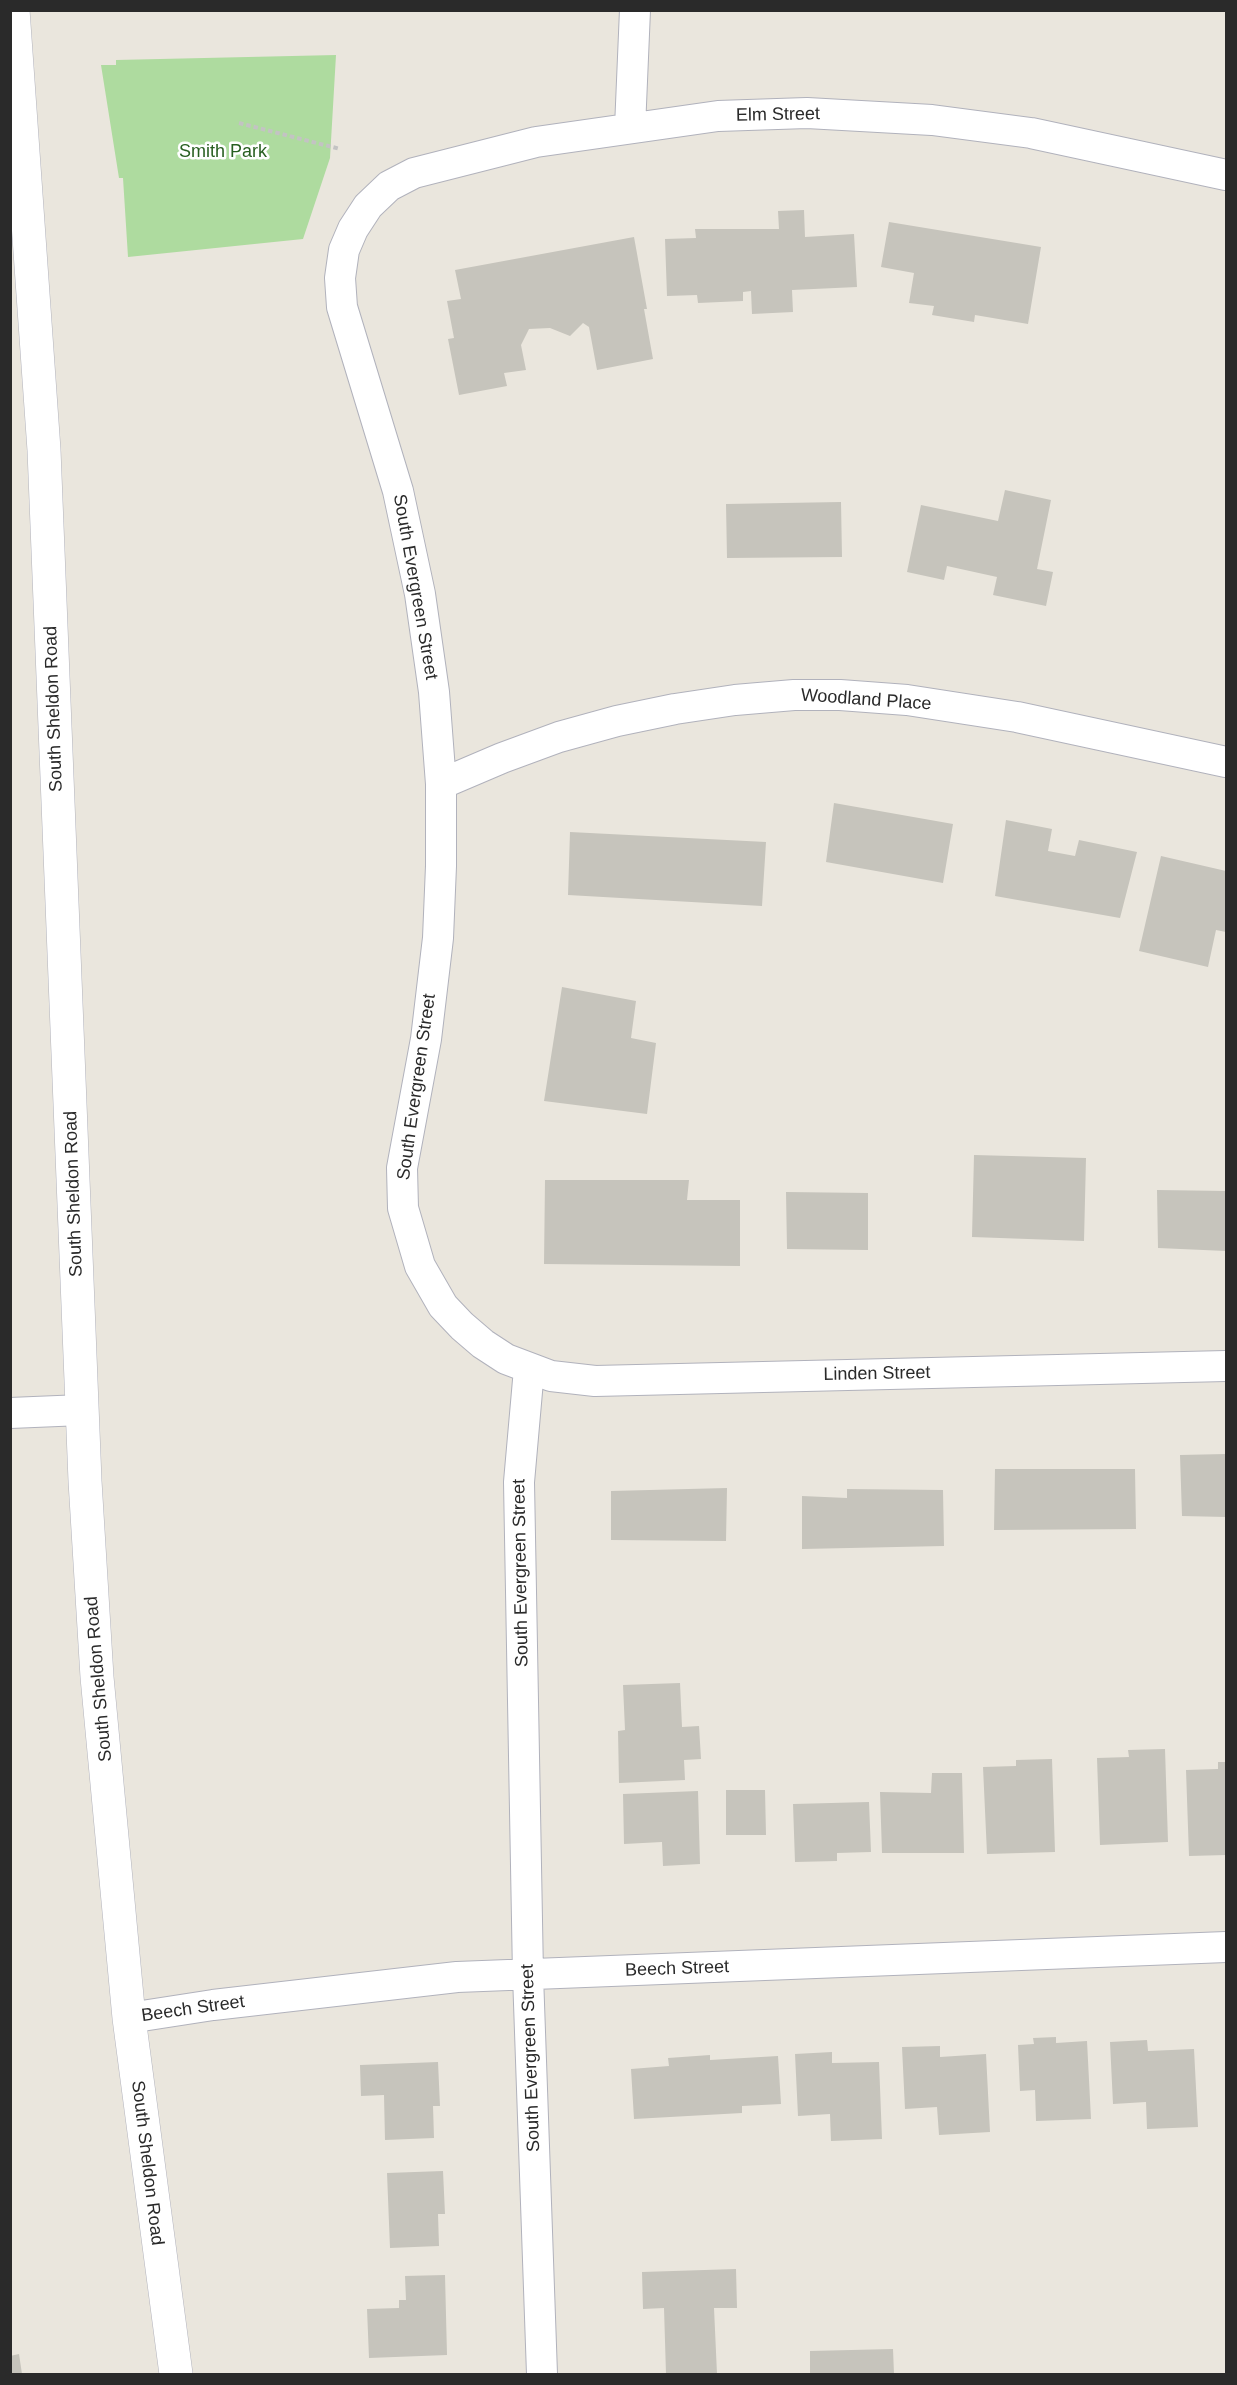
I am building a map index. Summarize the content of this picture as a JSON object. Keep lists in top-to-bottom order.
{
  "streets": {
    "main road": ["South Sheldon Road"],
    "street": [
      "Elm Street",
      "South Evergreen Street",
      "Woodland Place",
      "Linden Street",
      "Beech Street"
    ]
  },
  "crossings": [
    ["Elm Street", "South Evergreen Street"],
    ["South Evergreen Street", "Woodland Place"],
    ["South Evergreen Street", "Linden Street"],
    ["South Evergreen Street", "Beech Street"],
    ["South Sheldon Road", "Beech Street"]
  ],
  "parks": ["Smith Park"]
}
